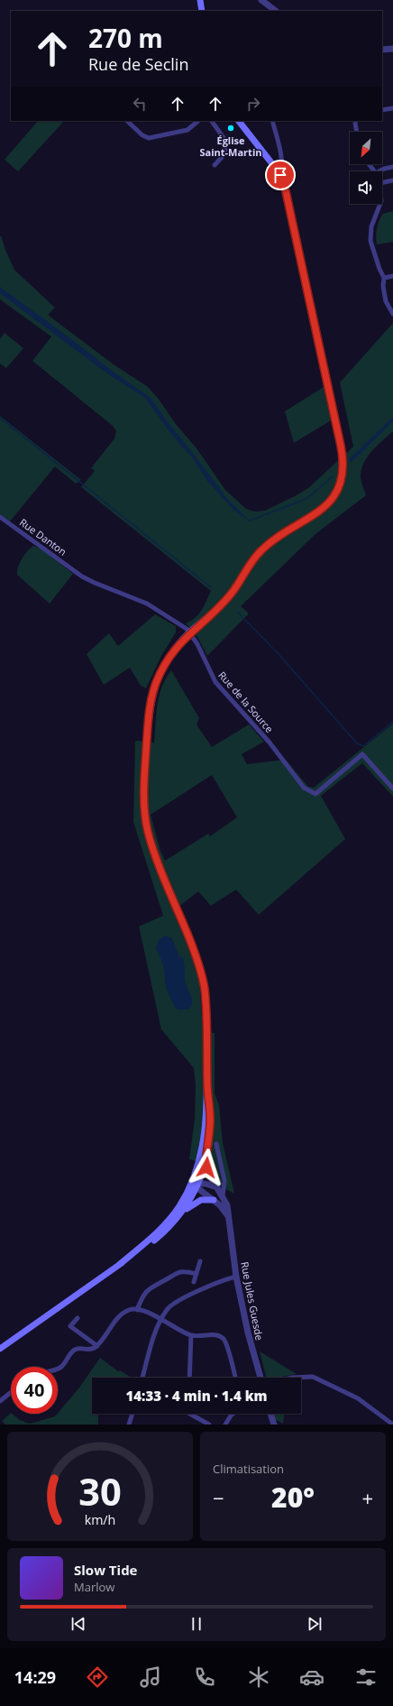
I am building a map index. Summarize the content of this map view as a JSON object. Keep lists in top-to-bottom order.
{
  "streets": {
    "street": ["Rue Danton", "Rue de la Source", "Rue Jules Guesde"]
  },
  "crossings": [
    ["Rue Danton", "Rue de la Source"]
  ],
  "places": ["Église Saint-Martin"],
  "north": "bottom left",
  "page": {
    "turn": ["270 m", "Rue de Seclin"],
    "limit": "40",
    "trip": "14:33 · 4 min · 1.4 km",
    "tile": "Climatisation",
    "heat": ["−", "20°", "+"],
    "song": ["Slow Tide", "Marlow"],
    "tabs": "14:29",
    "gauge": ["30", "km/h"]
  }
}
